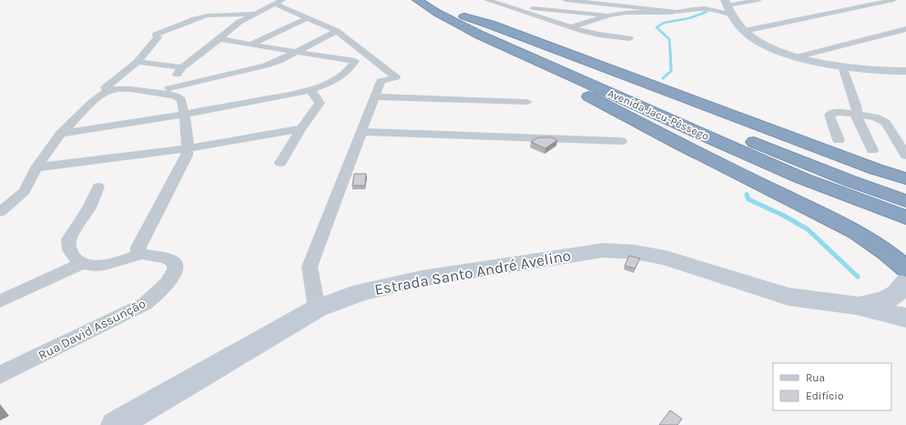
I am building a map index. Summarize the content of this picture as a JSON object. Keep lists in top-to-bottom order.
{
  "streets": {
    "highway": ["Avenida Jacu-Pêssego"],
    "main road": ["Estrada Santo André Avelino"],
    "street": ["Rua David Assunção"]
  },
  "legend": ["Rua", "Edifício"]
}
